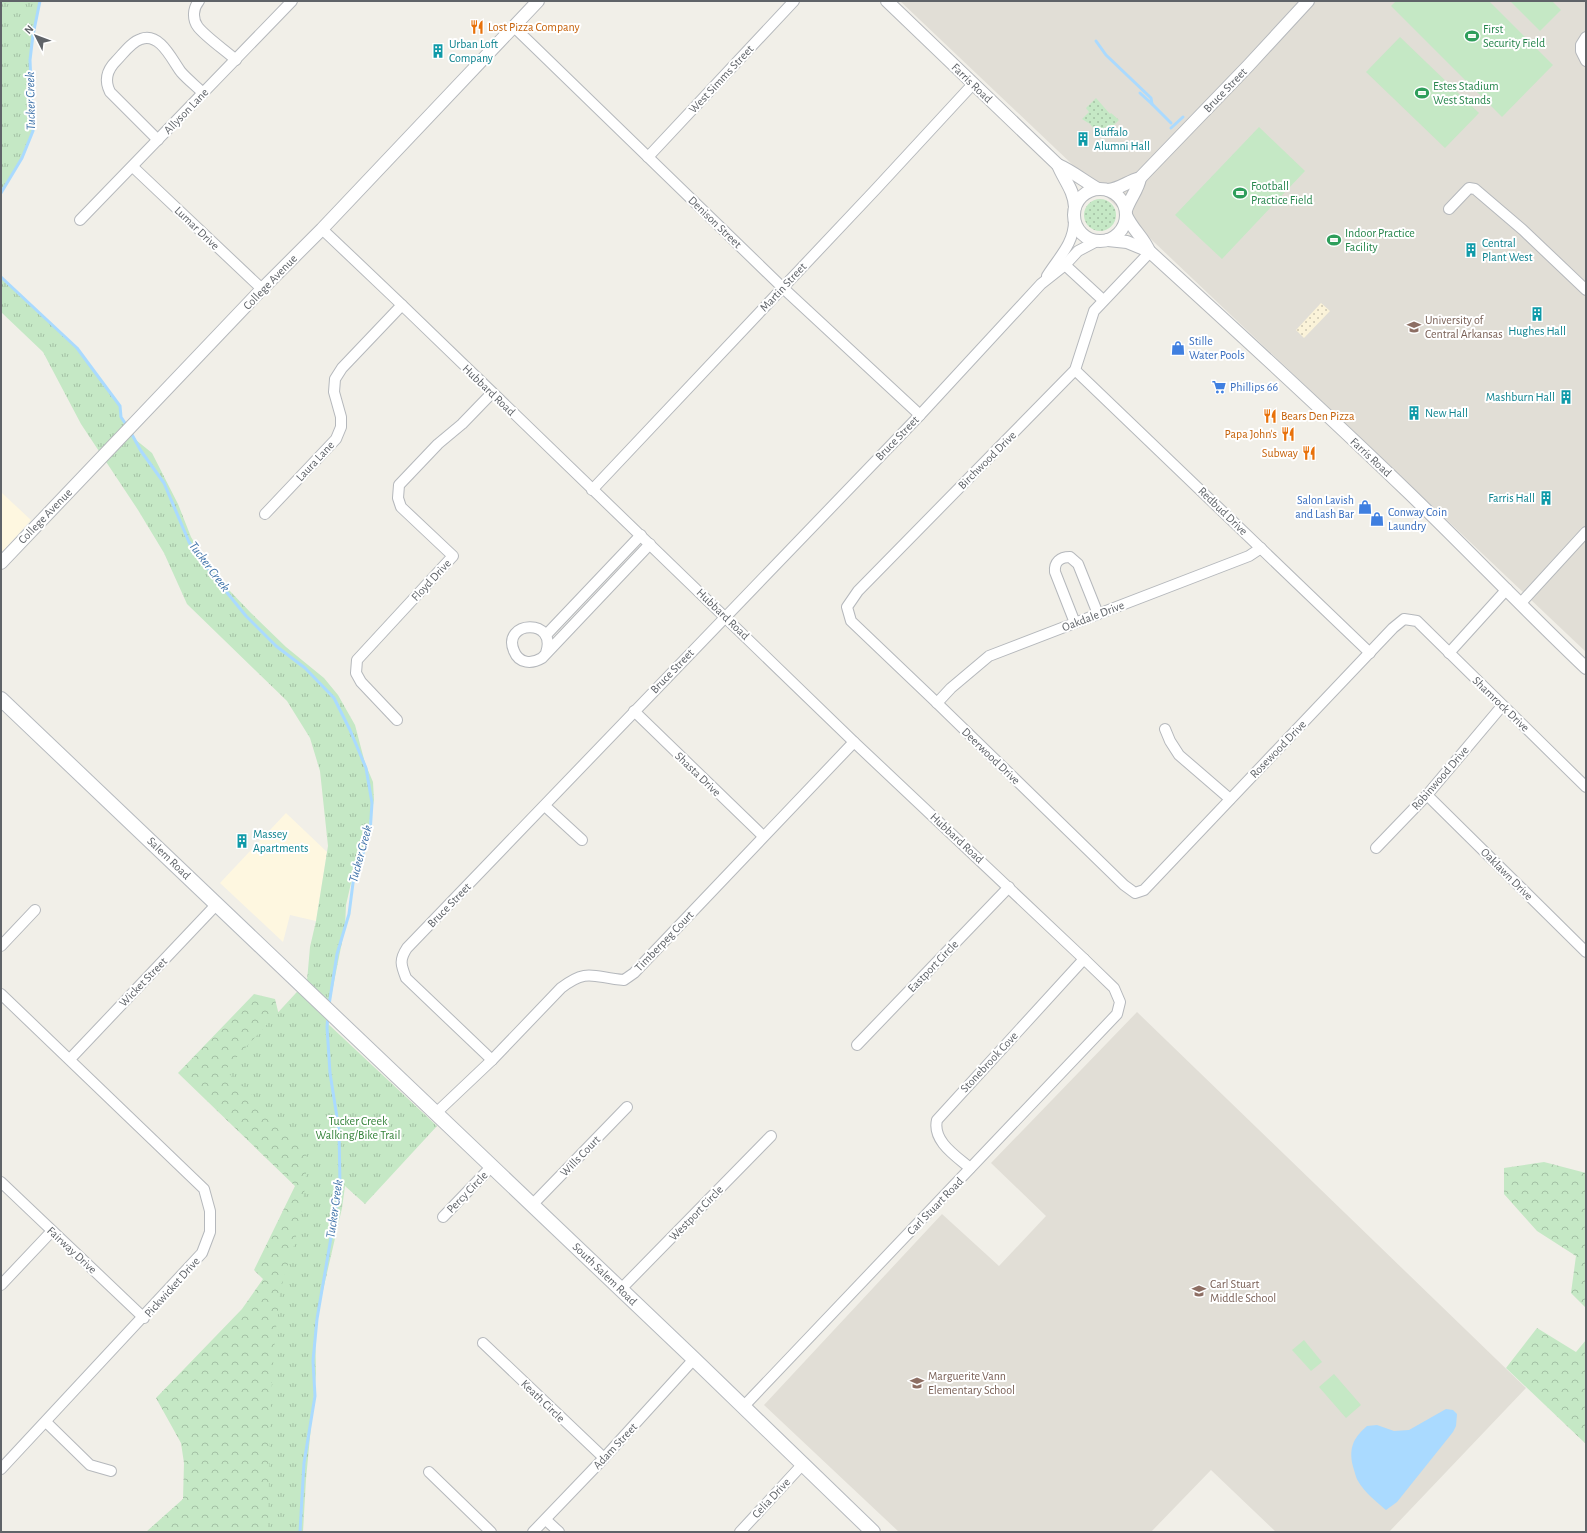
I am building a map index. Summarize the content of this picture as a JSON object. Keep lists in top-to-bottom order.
{
  "streets": {
    "main road": ["Salem Road", "South Salem Road"],
    "street": [
      "West Simms Street",
      "Farris Road",
      "Bruce Street",
      "Allyson Lane",
      "Denison Street",
      "Lumar Drive",
      "College Avenue",
      "Martin Street",
      "Hubbard Road",
      "Birchwood Drive",
      "Laura Lane",
      "Redbud Drive",
      "Floyd Drive",
      "Oakdale Drive",
      "Shamrock Drive",
      "Rosewood Drive",
      "Deerwood Drive",
      "Shasta Drive",
      "Robinwood Drive",
      "Oaklawn Drive",
      "Timberpeg Court",
      "Eastport Circle",
      "Wicket Street",
      "Stonebrook Cove",
      "Wills Court",
      "Percy Circle",
      "Carl Stuart Road",
      "Westport Circle",
      "Fairway Drive",
      "Pickwicket Drive",
      "Keath Circle",
      "Adam Street",
      "Celia Drive"
    ]
  },
  "crossings": [
    ["West Simms Street", "Denison Street"],
    ["Farris Road", "Bruce Street"],
    ["Farris Road", "Martin Street"],
    ["Farris Road", "Birchwood Drive"],
    ["Bruce Street", "Denison Street"],
    ["Bruce Street", "Hubbard Road"],
    ["Bruce Street", "Shasta Drive"],
    ["Bruce Street", "Timberpeg Court"],
    ["Allyson Lane", "Lumar Drive"],
    ["Denison Street", "College Avenue"],
    ["Denison Street", "Martin Street"],
    ["Lumar Drive", "College Avenue"],
    ["College Avenue", "Hubbard Road"],
    ["Martin Street", "Hubbard Road"],
    ["Hubbard Road", "Laura Lane"],
    ["Hubbard Road", "Floyd Drive"],
    ["Hubbard Road", "Timberpeg Court"],
    ["Hubbard Road", "Eastport Circle"],
    ["Hubbard Road", "Stonebrook Cove"],
    ["Hubbard Road", "Carl Stuart Road"],
    ["Birchwood Drive", "Redbud Drive"],
    ["Birchwood Drive", "Deerwood Drive"],
    ["Redbud Drive", "Oakdale Drive"],
    ["Redbud Drive", "Rosewood Drive"],
    ["Oakdale Drive", "Deerwood Drive"],
    ["Shamrock Drive", "Rosewood Drive"],
    ["Shamrock Drive", "Robinwood Drive"],
    ["Rosewood Drive", "Deerwood Drive"],
    ["Shasta Drive", "Timberpeg Court"],
    ["Robinwood Drive", "Oaklawn Drive"],
    ["Salem Road", "Wicket Street"],
    ["Salem Road", "South Salem Road"],
    ["Timberpeg Court", "South Salem Road"],
    ["Wicket Street", "Pickwicket Drive"],
    ["Stonebrook Cove", "Carl Stuart Road"],
    ["Wills Court", "South Salem Road"],
    ["Percy Circle", "South Salem Road"],
    ["Carl Stuart Road", "South Salem Road"],
    ["Westport Circle", "South Salem Road"],
    ["Fairway Drive", "Pickwicket Drive"],
    ["South Salem Road", "Adam Street"],
    ["South Salem Road", "Celia Drive"],
    ["Keath Circle", "Adam Street"]
  ],
  "water": ["Tucker Creek"],
  "parks": ["Tucker Creek Walking/Bike Trail"],
  "places": {
    "restaurant": [
      "Lost Pizza Company",
      "Bears Den Pizza",
      "Papa John's",
      "Subway"
    ],
    "sports": [
      "First Security Field",
      "Estes Stadium West Stands",
      "Football Practice Field",
      "Indoor Practice Facility"
    ],
    "building": [
      "Urban Loft Company",
      "Buffalo Alumni Hall",
      "Central Plant West",
      "Hughes Hall",
      "Mashburn Hall",
      "New Hall",
      "Farris Hall",
      "Massey Apartments"
    ],
    "school or university": ["University of Central Arkansas", "Carl Stuart Middle School", "Marguerite Vann Elementary School"],
    "shop": ["Stille Water Pools", "Salon Lavish and Lash Bar", "Conway Coin Laundry"],
    "supermarket": ["Phillips 66"]
  },
  "north": "top left"
}
